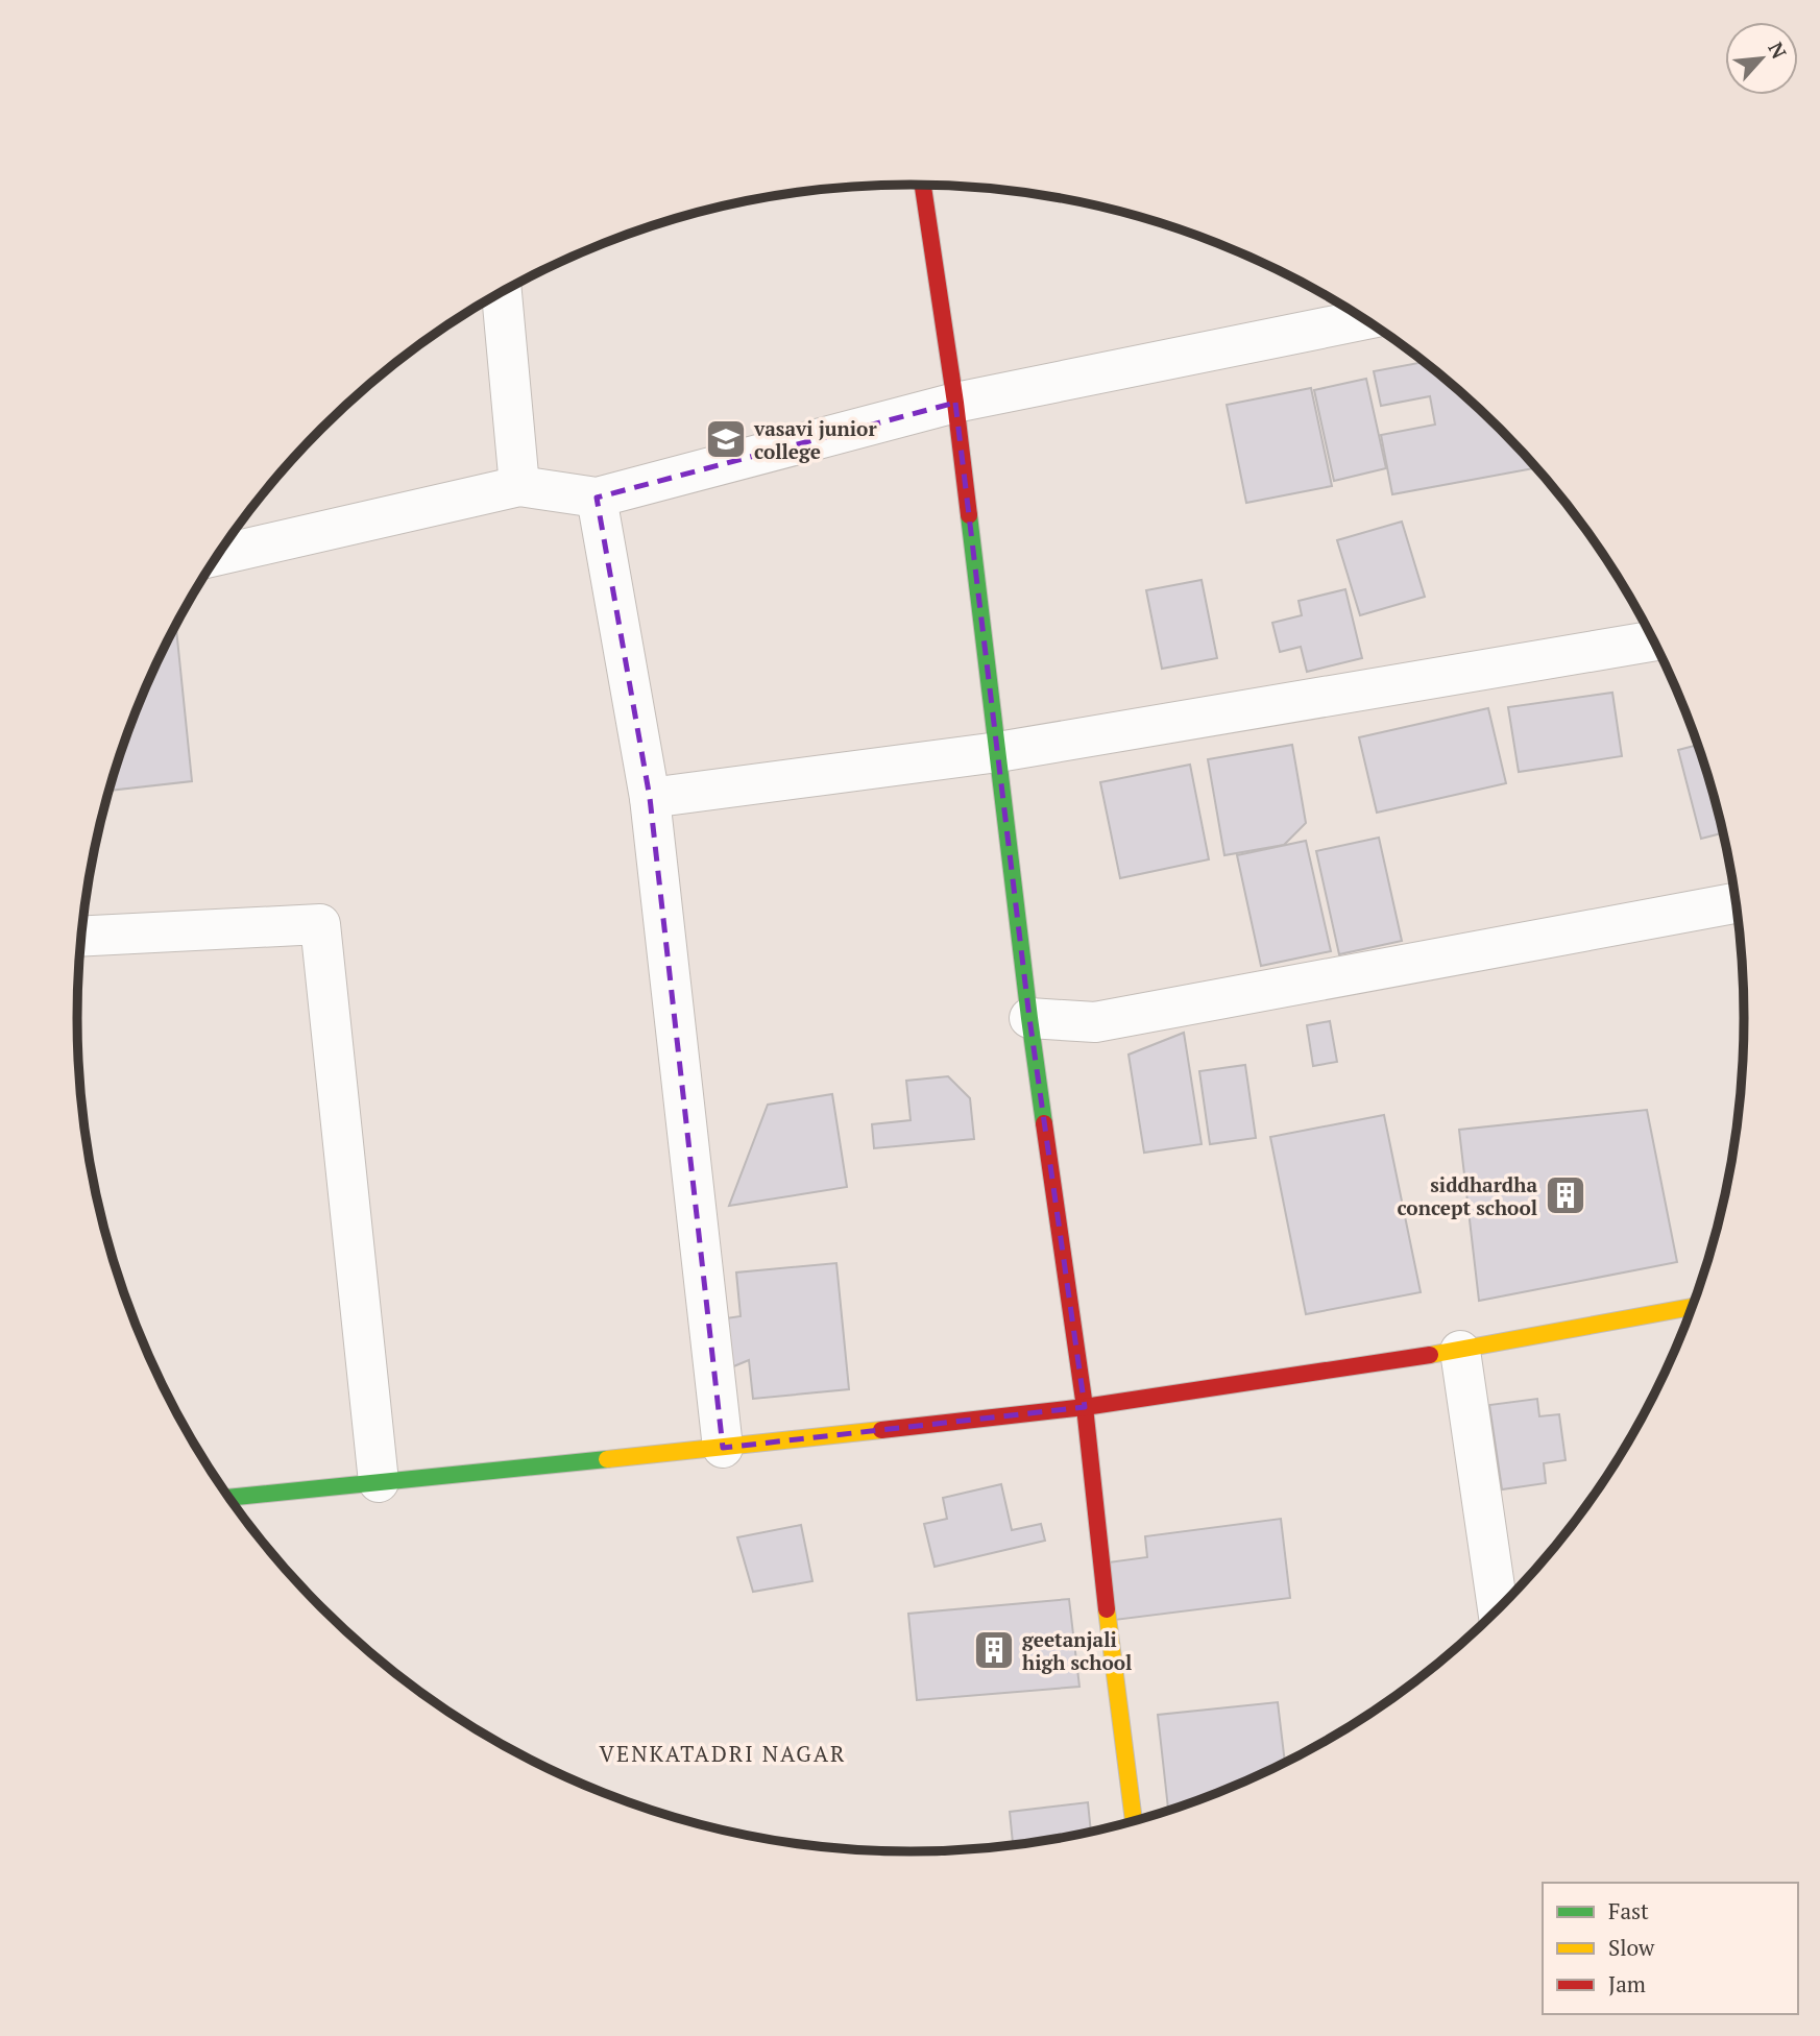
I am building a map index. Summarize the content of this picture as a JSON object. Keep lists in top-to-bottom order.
{
  "districts": ["VENKATADRI NAGAR"],
  "places": {
    "school or university": ["vasavi junior college"],
    "building": ["siddhardha concept school", "geetanjali high school"]
  },
  "legend": ["Fast", "Slow", "Jam"],
  "north": "top right"
}
